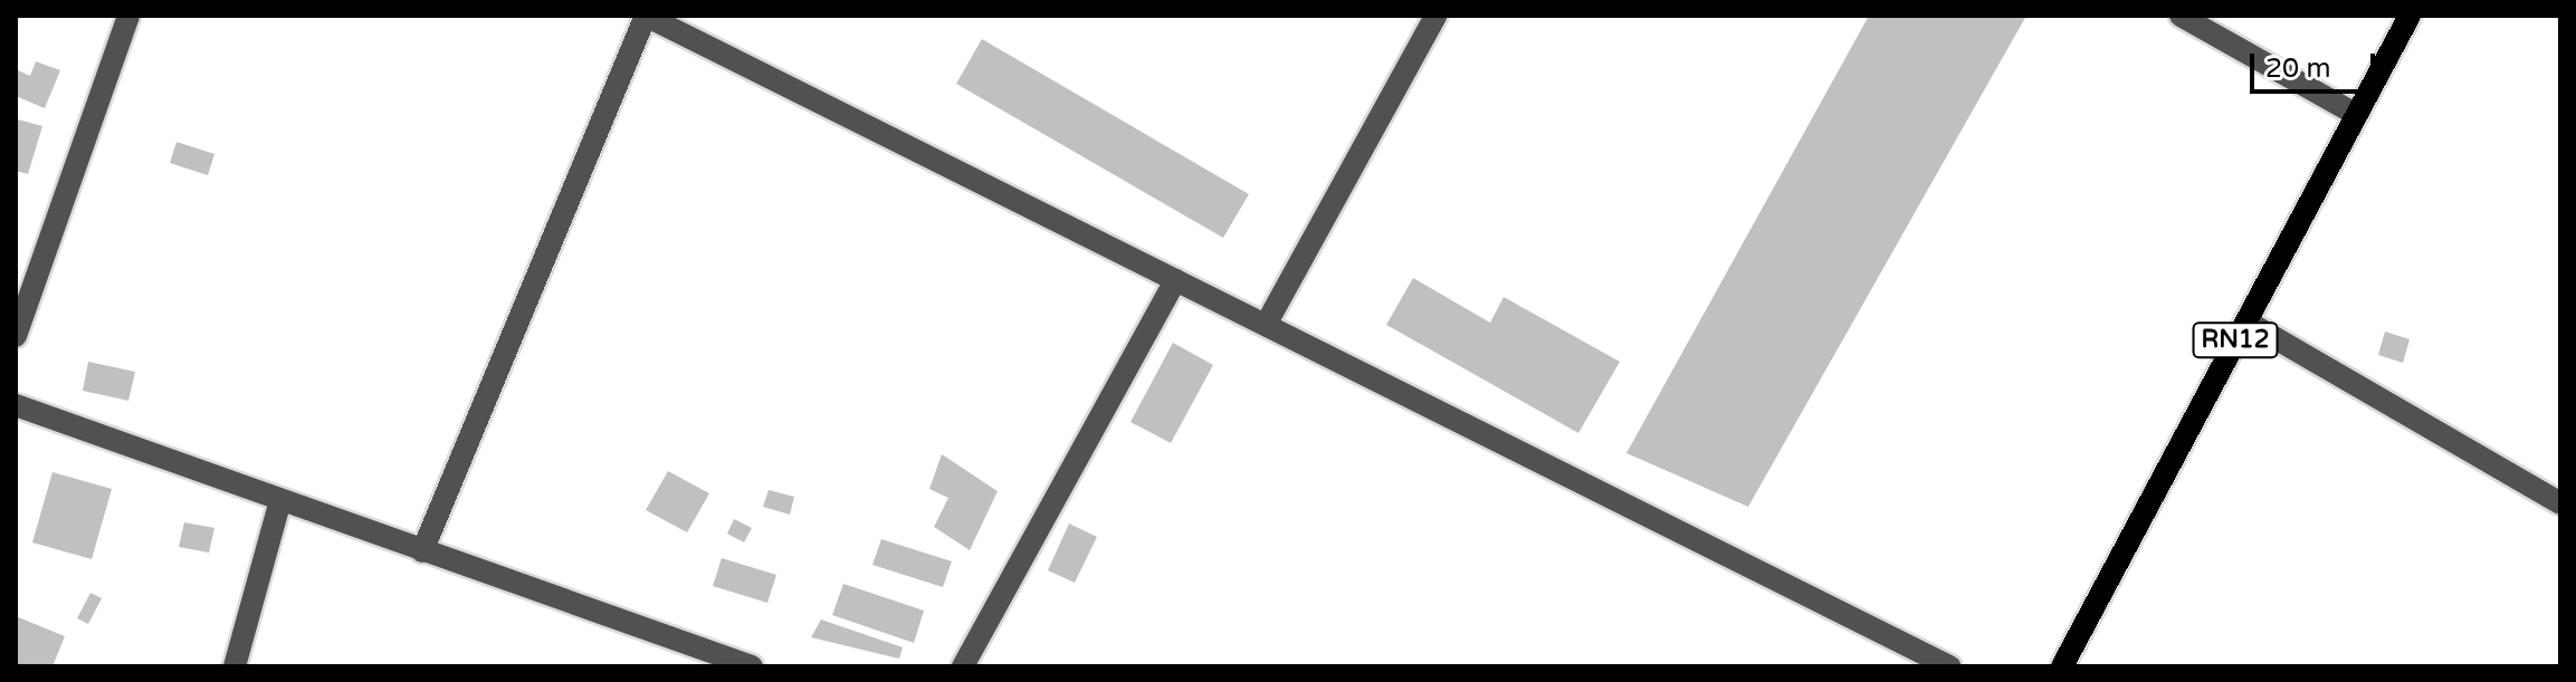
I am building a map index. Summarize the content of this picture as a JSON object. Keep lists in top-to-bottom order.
{
  "streets": {
    "main road": ["RN12"]
  },
  "scale_bar": "20 m"
}
